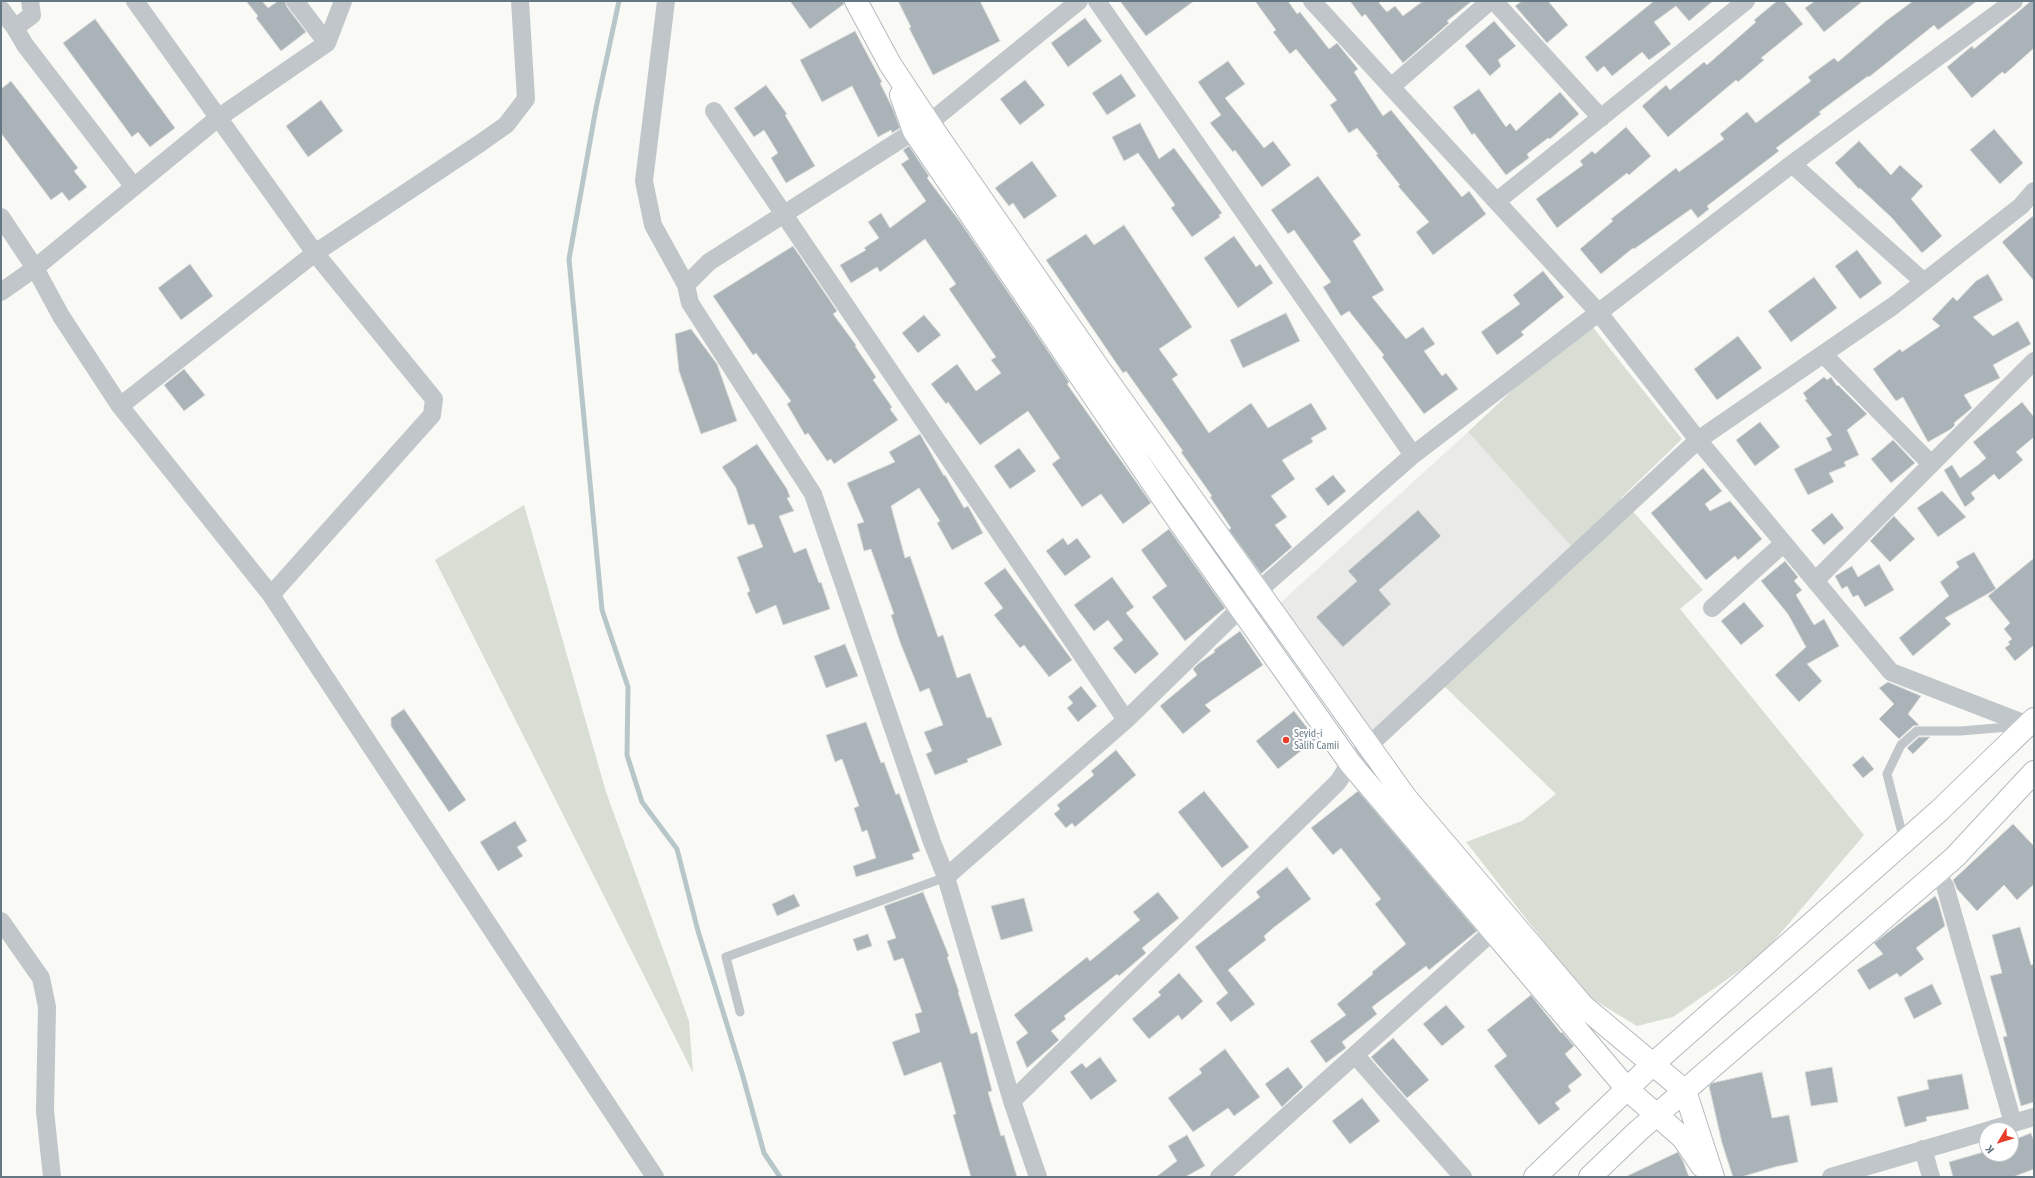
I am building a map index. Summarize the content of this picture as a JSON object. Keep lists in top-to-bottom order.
{
  "places": ["Seyid-i Salih Camii"],
  "north": "bottom left"
}
